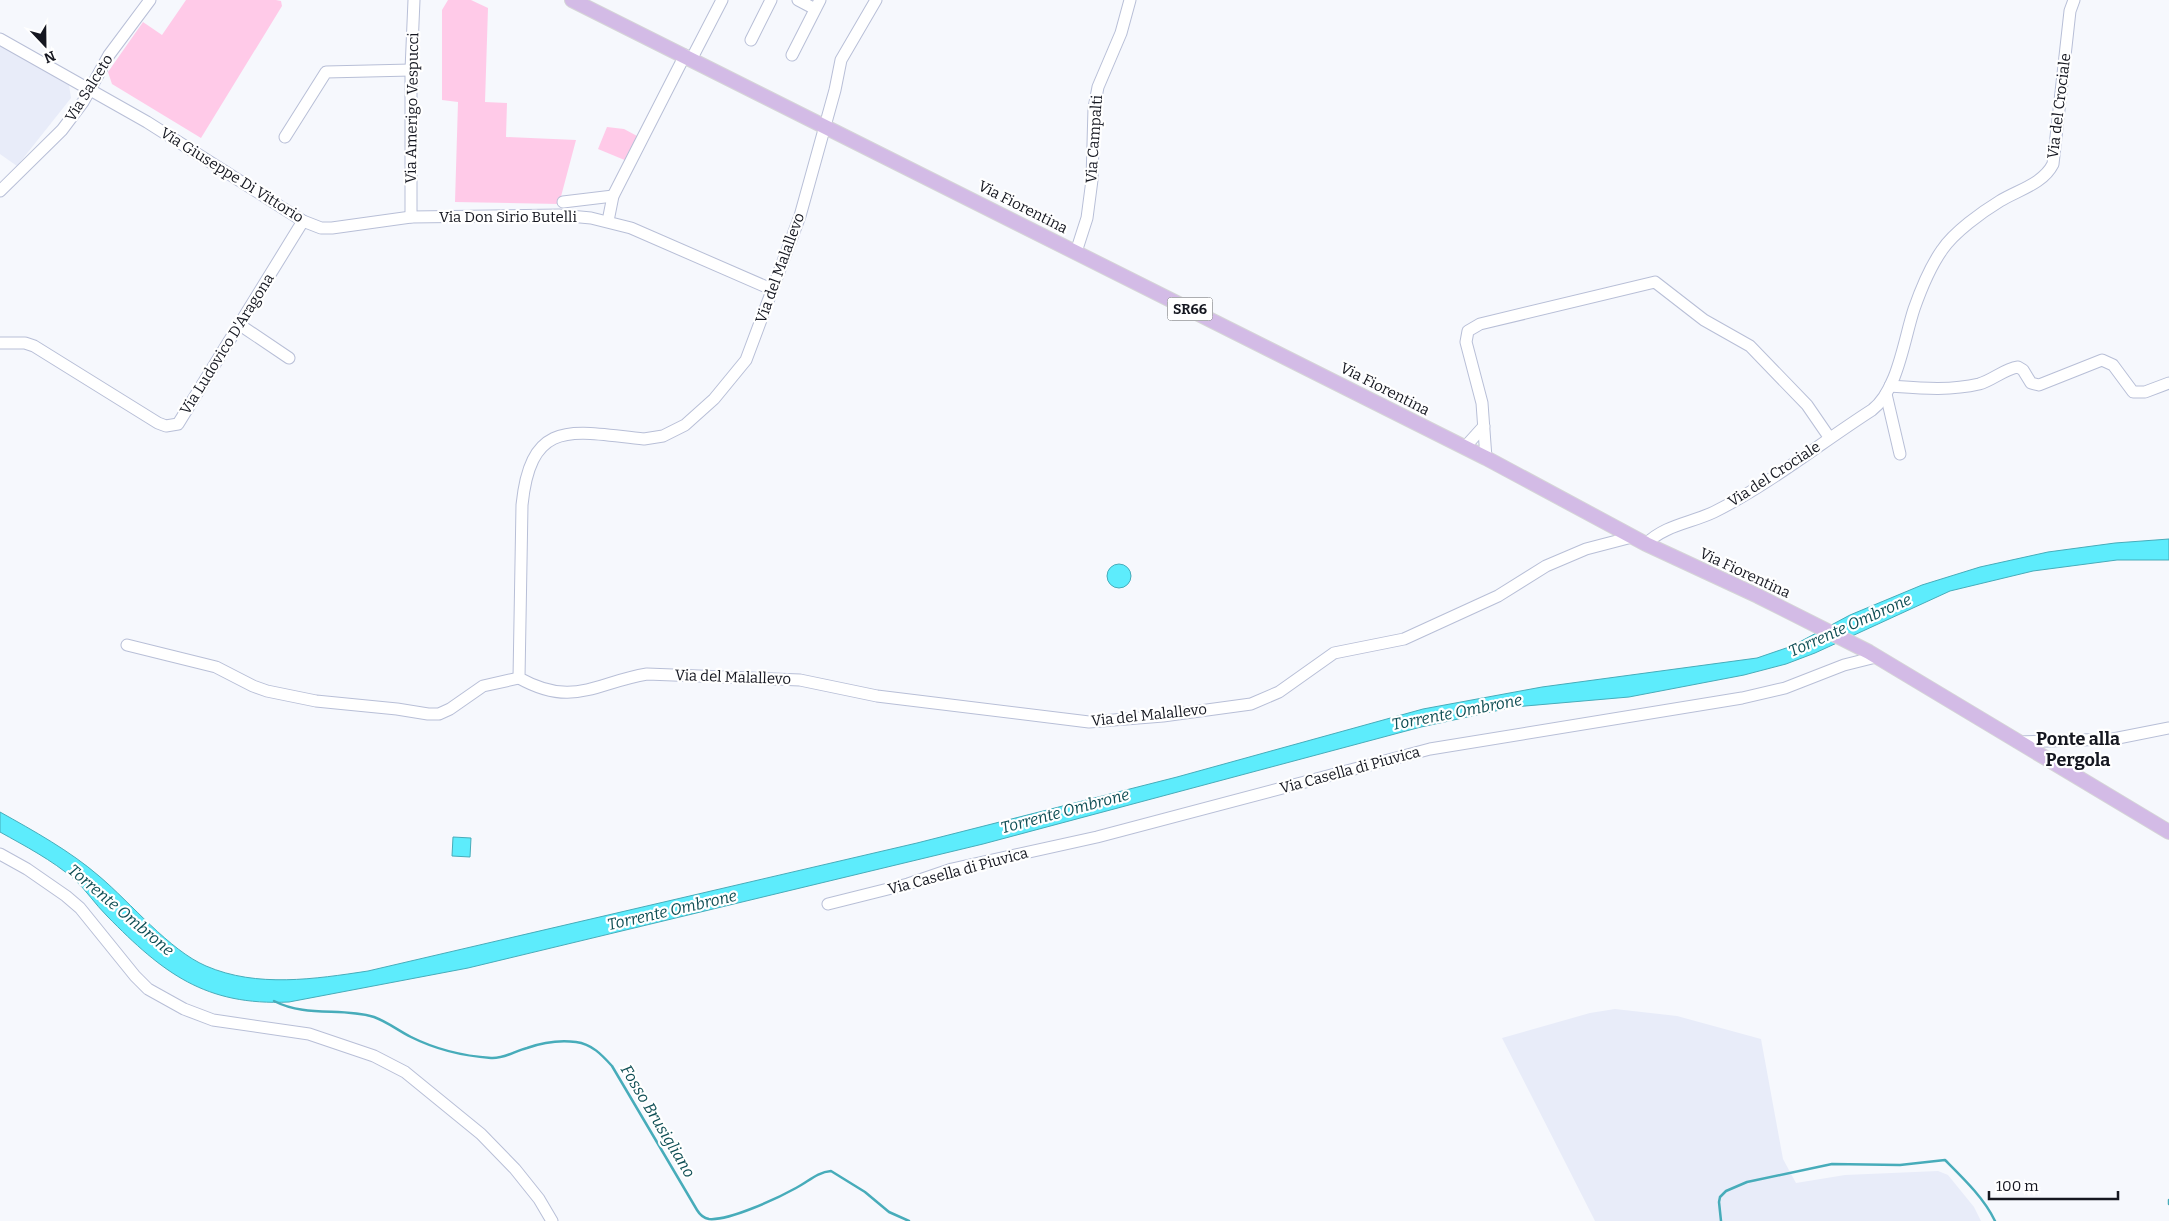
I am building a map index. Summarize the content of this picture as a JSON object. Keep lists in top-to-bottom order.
{
  "streets": {
    "main road": ["Via Fiorentina", "SR66"],
    "street": [
      "Via Salceto",
      "Via del Crociale",
      "Via Amerigo Vespucci",
      "Via Campalti",
      "Via Giuseppe Di Vittorio",
      "Via Don Sirio Butelli",
      "Via del Malallevo",
      "Via Ludovico D'Aragona",
      "Via Casella di Piuvica"
    ]
  },
  "crossings": [
    ["Via Salceto", "Via Giuseppe Di Vittorio"],
    ["Via del Crociale", "Via Fiorentina"],
    ["Via Amerigo Vespucci", "Via Giuseppe Di Vittorio"],
    ["Via Amerigo Vespucci", "Via Don Sirio Butelli"],
    ["Via Campalti", "Via Fiorentina"],
    ["Via Giuseppe Di Vittorio", "Via Don Sirio Butelli"],
    ["Via Giuseppe Di Vittorio", "Via Ludovico D'Aragona"],
    ["Via Fiorentina", "Via del Malallevo"],
    ["Via Fiorentina", "Via Casella di Piuvica"],
    ["Via Don Sirio Butelli", "Via del Malallevo"]
  ],
  "districts": ["Ponte alla Pergola"],
  "water": ["Torrente Ombrone", "Fosso Brusigliano"],
  "scale_bar": "100 m",
  "north": "bottom"
}
